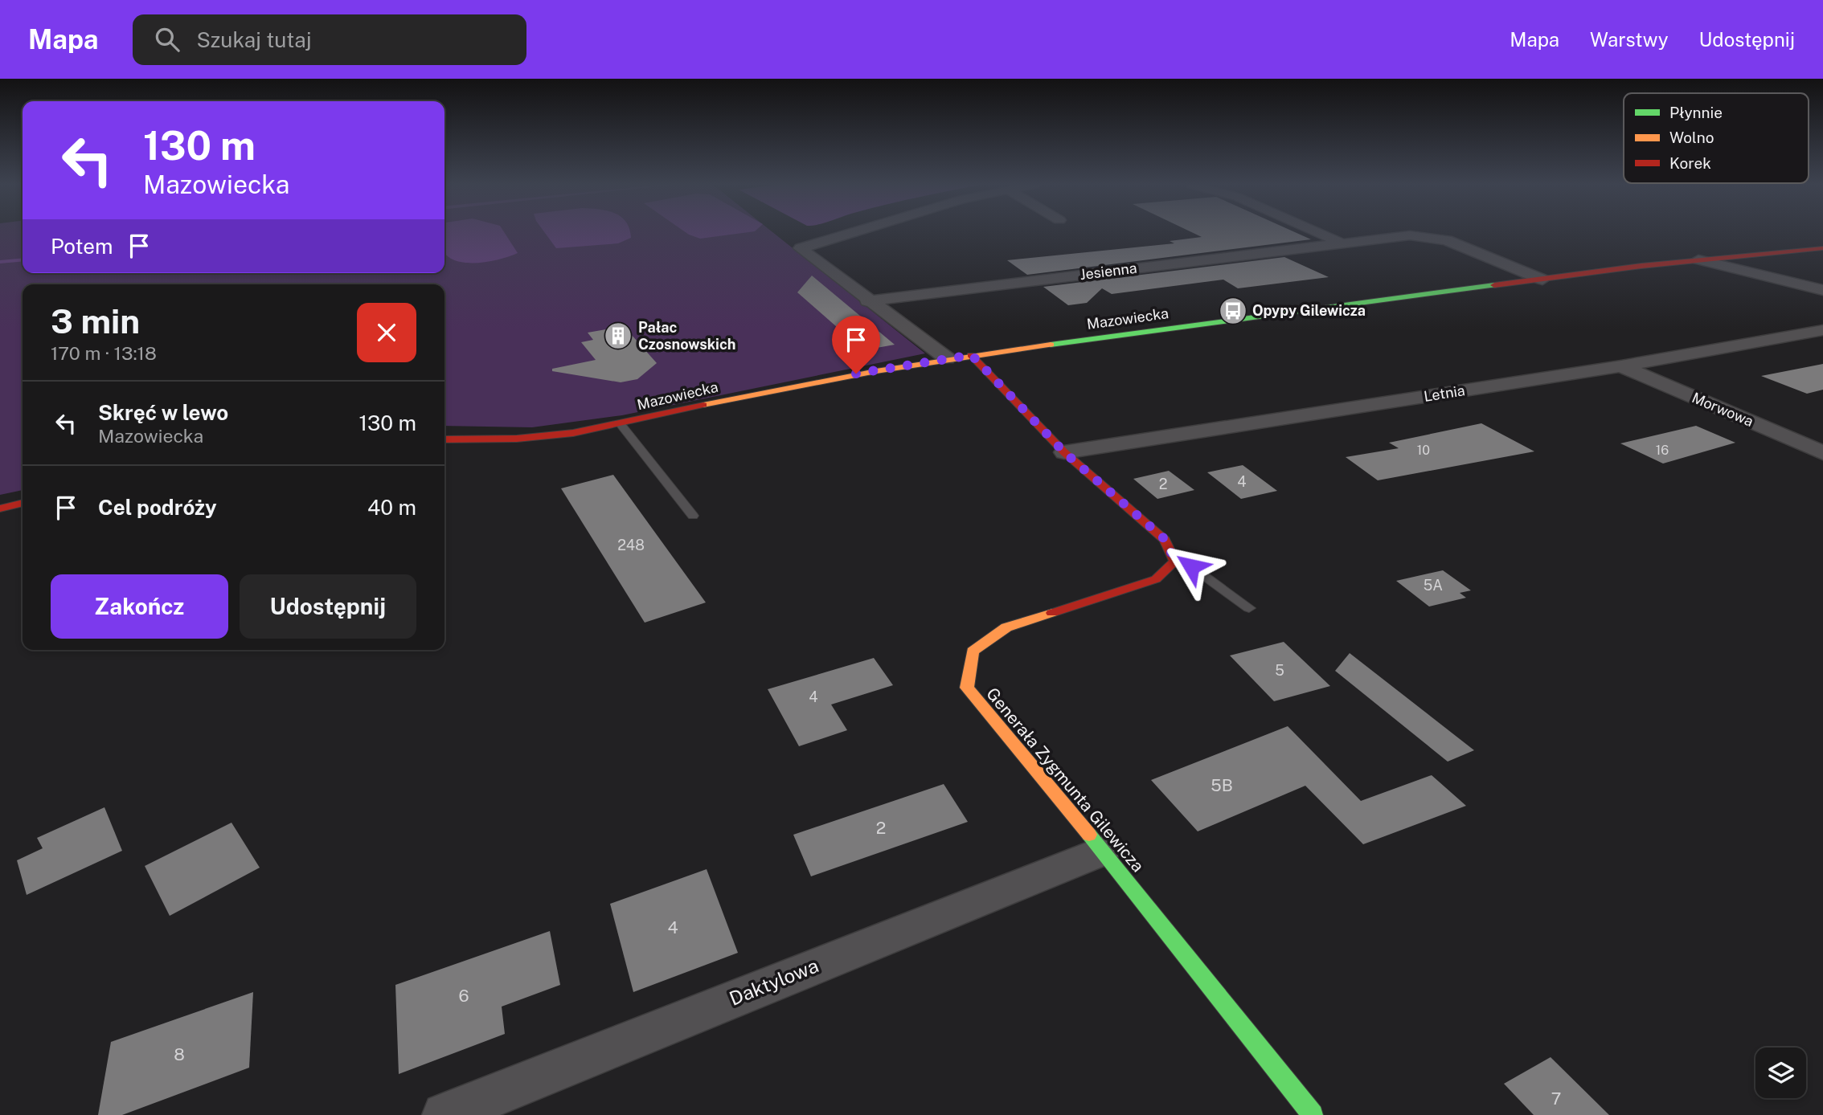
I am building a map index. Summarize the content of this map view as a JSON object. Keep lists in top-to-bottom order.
{
  "streets": {
    "street": [
      "Jesienna",
      "Mazowiecka",
      "Letnia",
      "Morwowa",
      "Generała Zygmunta Gilewicza",
      "Daktylowa"
    ]
  },
  "crossings": [
    ["Jesienna", "Mazowiecka"],
    ["Letnia", "Morwowa"],
    ["Generała Zygmunta Gilewicza", "Daktylowa"]
  ],
  "places": {
    "bus stop": ["Opypy Gilewicza"],
    "building": ["Pałac Czosnowskich"]
  },
  "house_numbers": [
    "10",
    "16",
    "4",
    "2",
    "248",
    "5A",
    "5",
    "4",
    "5B",
    "2",
    "4",
    "6",
    "8",
    "7"
  ],
  "legend": ["Płynnie", "Wolno", "Korek"],
  "page": {
    "header": "Mapa",
    "search": "Szukaj tutaj",
    "nav": ["Mapa", "Warstwy", "Udostępnij"],
    "turn": ["130 m", "Mazowiecka"],
    "then": "Potem",
    "heading": ["3 min", "170 m · 13:18"],
    "list": [
      {
        "name": "Skręć w lewo",
        "note": "Mazowiecka",
        "value": "130 m"
      },
      {
        "name": "Cel podróży",
        "value": "40 m"
      }
    ],
    "buttons": ["Zakończ", "Udostępnij"]
  }
}
